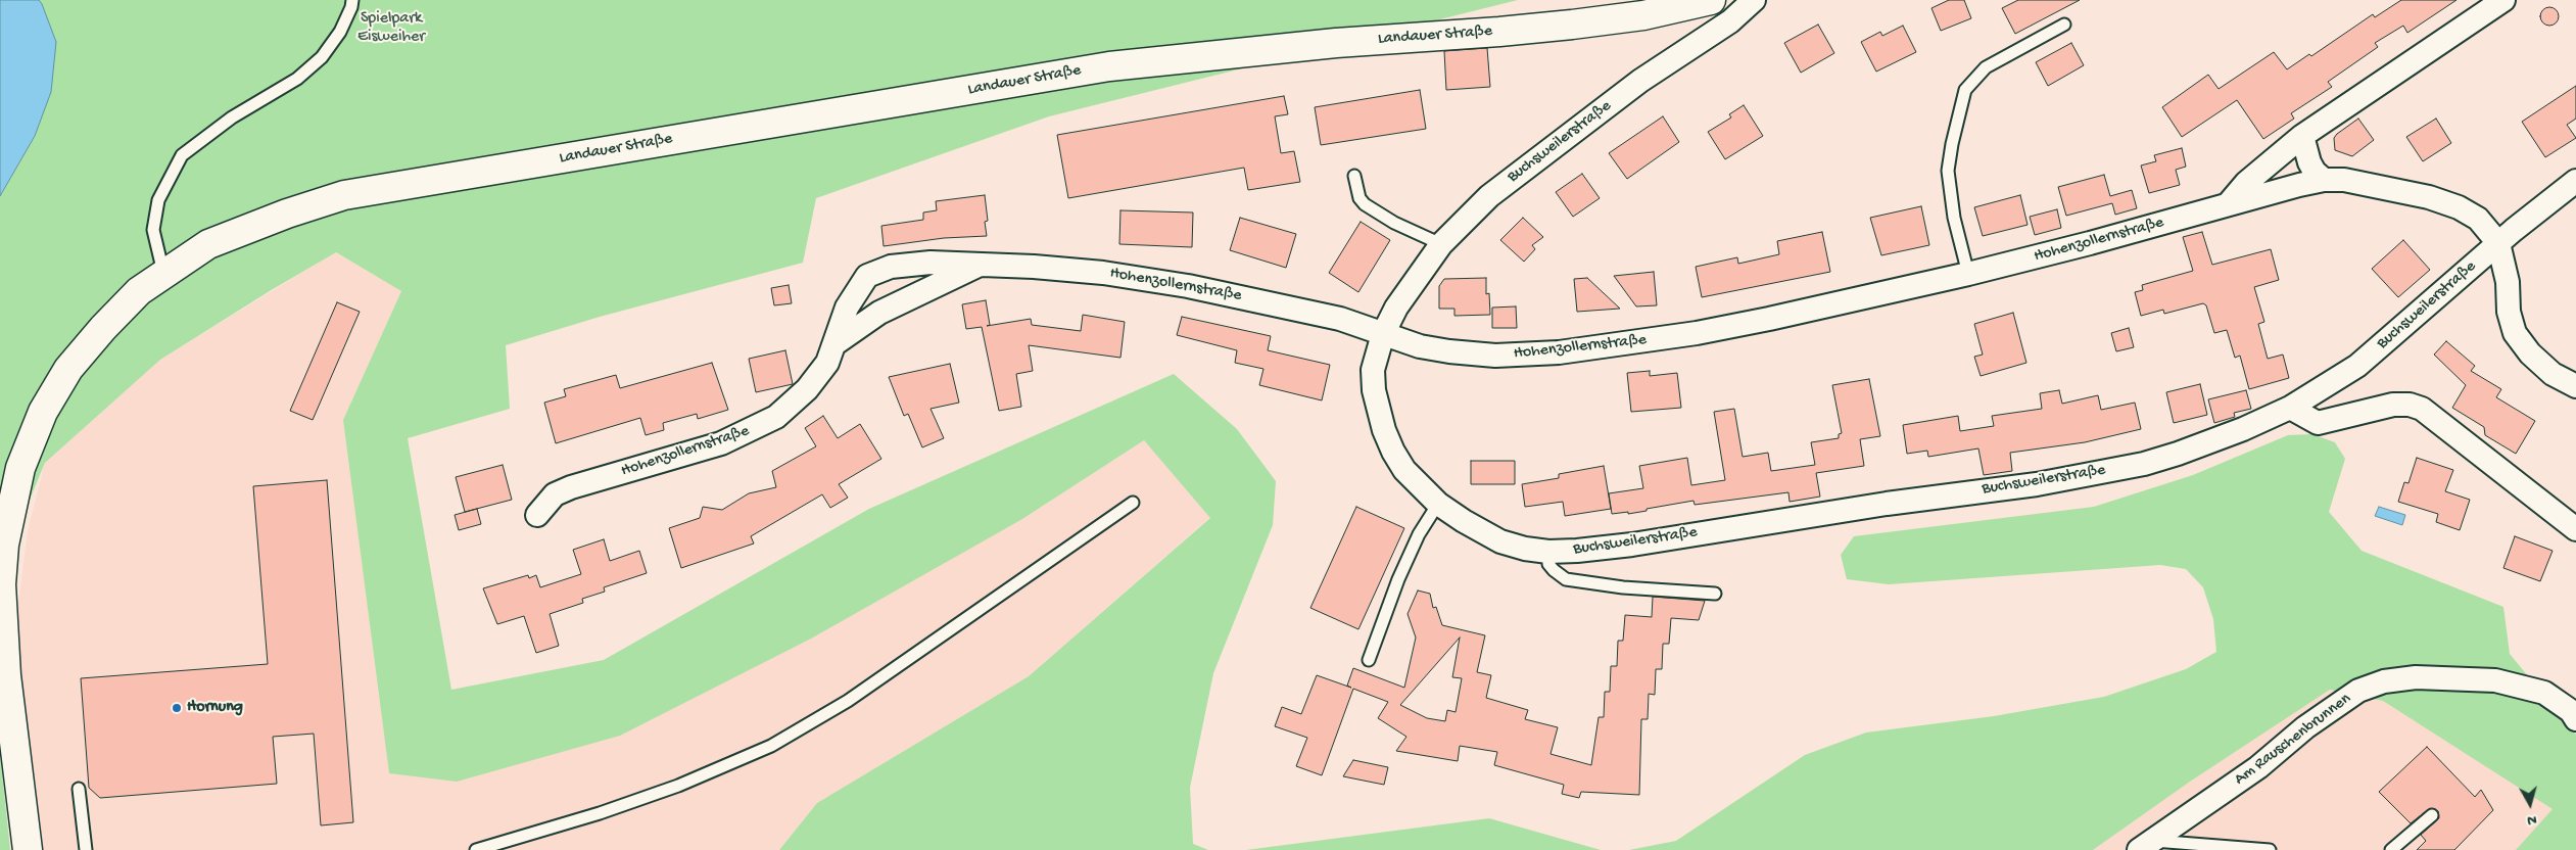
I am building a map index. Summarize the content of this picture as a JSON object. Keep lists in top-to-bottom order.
{
  "streets": {
    "main road": ["Landauer Straße"],
    "street": ["Buchsweilerstraße", "Hohenzollernstraße", "Am Rauschenbrunnen"]
  },
  "crossings": [
    ["Buchsweilerstraße", "Hohenzollernstraße"]
  ],
  "parks": ["Spielpark Eisweiher"],
  "places": ["Hornung"],
  "north": "bottom"
}
